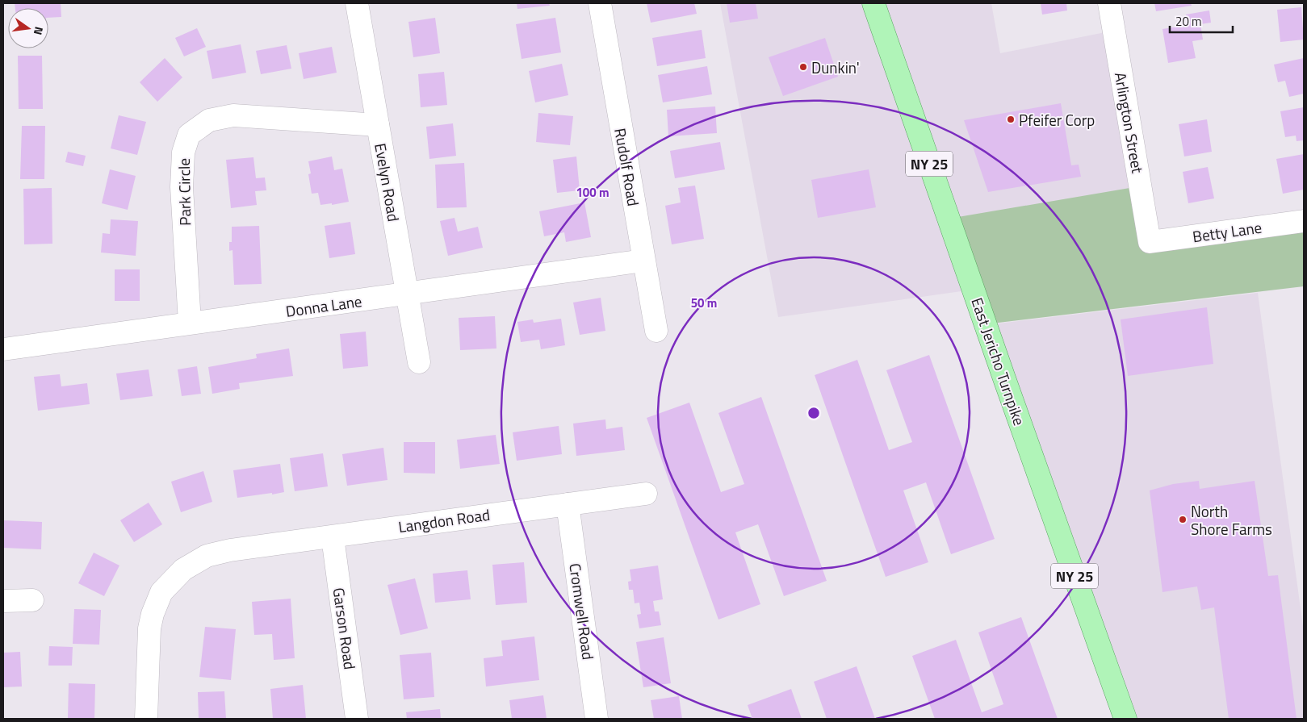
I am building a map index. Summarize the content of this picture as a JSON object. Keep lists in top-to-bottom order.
{
  "streets": {
    "main road": ["NY 25", "East Jericho Turnpike"],
    "street": [
      "Arlington Street",
      "Rudolf Road",
      "Evelyn Road",
      "Park Circle",
      "Betty Lane",
      "Donna Lane",
      "Langdon Road",
      "Cromwell Road",
      "Garson Road"
    ]
  },
  "crossings": [
    ["Arlington Street", "Betty Lane"],
    ["Rudolf Road", "Donna Lane"],
    ["Evelyn Road", "Park Circle"],
    ["Evelyn Road", "Donna Lane"],
    ["Park Circle", "Donna Lane"],
    ["Langdon Road", "Cromwell Road"],
    ["Langdon Road", "Garson Road"]
  ],
  "places": ["Dunkin'", "Pfeifer Corp", "North Shore Farms"],
  "scale_bar": "20 m",
  "north": "right",
  "rings": ["100 m", "50 m"]
}
